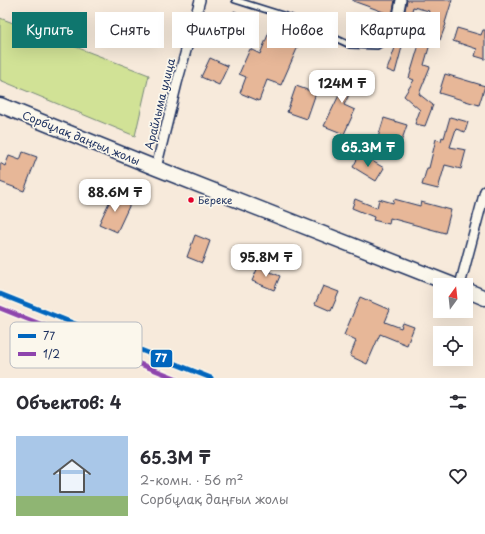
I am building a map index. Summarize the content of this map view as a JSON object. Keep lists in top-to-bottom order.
{
  "streets": {
    "main road": ["Сорбұлақ даңғыл жолы"],
    "street": ["Арайлыма улица"]
  },
  "crossings": [
    ["Арайлыма улица", "Сорбұлақ даңғыл жолы"]
  ],
  "places": ["Береке"],
  "lines": ["transit line 77", "transit line 1/2"],
  "legend": ["77", "1/2"],
  "north": "top",
  "page": {
    "chip": [
      "Купить",
      "Снять",
      "Фильтры",
      "Новое",
      "Квартира"
    ],
    "price": [
      "124M ₸",
      "65.3M ₸",
      "88.6M ₸",
      "95.8M ₸"
    ],
    "heading": "Объектов: 4",
    "list": [
      {
        "name": "65.3M ₸",
        "note": "2-комн. · 56 m² · Сорбұлақ даңғыл жолы"
      }
    ]
  }
}
